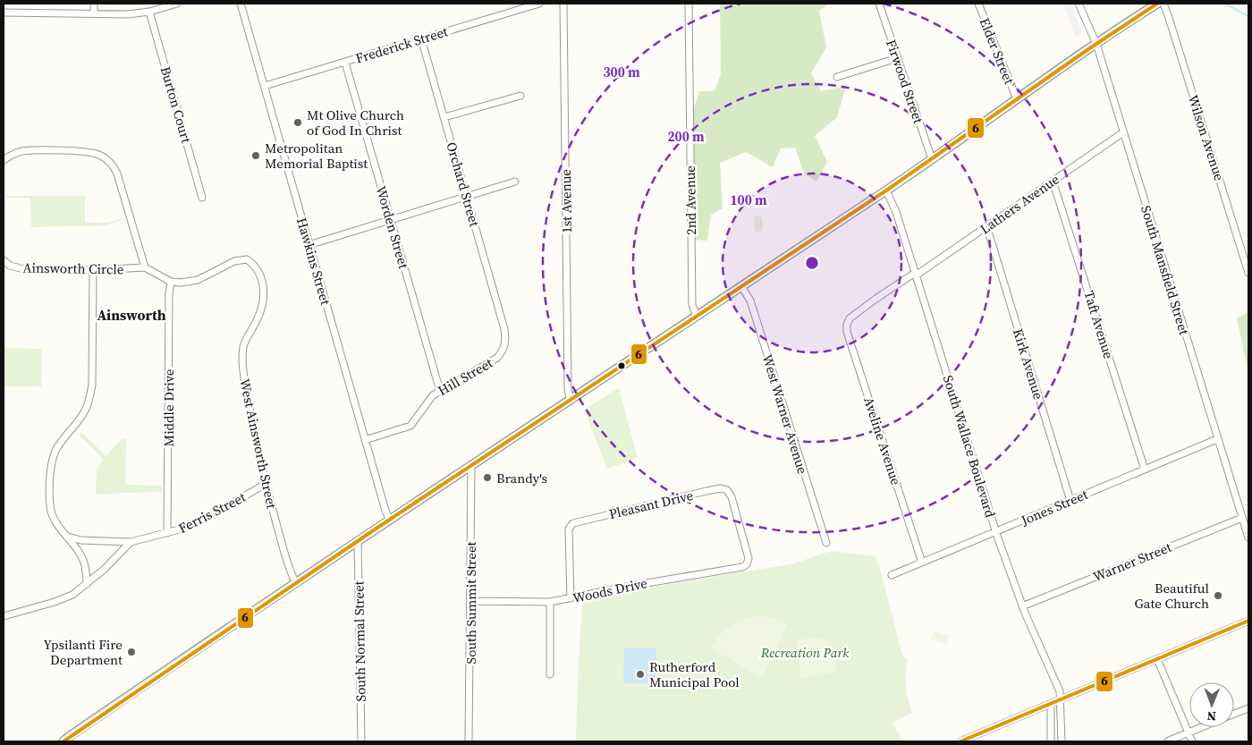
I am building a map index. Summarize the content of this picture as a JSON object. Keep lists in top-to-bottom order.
{
  "streets": {
    "street": [
      "Frederick Street",
      "Elder Street",
      "Firwood Street",
      "Burton Court",
      "Wilson Avenue",
      "Orchard Street",
      "2nd Avenue",
      "1st Avenue",
      "Lathers Avenue",
      "Worden Street",
      "Hawkins Street",
      "Ainsworth Circle",
      "South Mansfield Street",
      "Taft Avenue",
      "Kirk Avenue",
      "Hill Street",
      "Middle Drive",
      "West Warner Avenue",
      "Aveline Avenue",
      "West Ainsworth Street",
      "South Wallace Boulevard",
      "Pleasant Drive",
      "Jones Street",
      "Ferris Street",
      "Warner Street",
      "Woods Drive",
      "South Summit Street",
      "South Normal Street"
    ]
  },
  "crossings": [
    ["Frederick Street", "Orchard Street"],
    ["Frederick Street", "Worden Street"],
    ["Frederick Street", "Hawkins Street"],
    ["Orchard Street", "Hill Street"],
    ["Lathers Avenue", "South Mansfield Street"],
    ["Lathers Avenue", "Taft Avenue"],
    ["Lathers Avenue", "Kirk Avenue"],
    ["Lathers Avenue", "Aveline Avenue"],
    ["Lathers Avenue", "South Wallace Boulevard"],
    ["Worden Street", "Hill Street"],
    ["Hawkins Street", "Hill Street"],
    ["South Mansfield Street", "Jones Street"],
    ["South Mansfield Street", "Warner Street"],
    ["Taft Avenue", "Jones Street"],
    ["Kirk Avenue", "Jones Street"],
    ["Middle Drive", "West Ainsworth Street"],
    ["Middle Drive", "Ferris Street"],
    ["Aveline Avenue", "Jones Street"],
    ["West Ainsworth Street", "Ferris Street"],
    ["South Wallace Boulevard", "Jones Street"],
    ["South Wallace Boulevard", "Warner Street"],
    ["Pleasant Drive", "Woods Drive"],
    ["Woods Drive", "South Summit Street"]
  ],
  "districts": ["Ainsworth"],
  "parks": ["Recreation Park"],
  "places": [
    "Mt Olive Church of God In Christ",
    "Metropolitan Memorial Baptist",
    "Brandy's",
    "Beautiful Gate Church",
    "Ypsilanti Fire Department",
    "Rutherford Municipal Pool"
  ],
  "lines": ["transit line 6"],
  "north": "bottom",
  "rings": ["300 m", "200 m", "100 m"]
}
